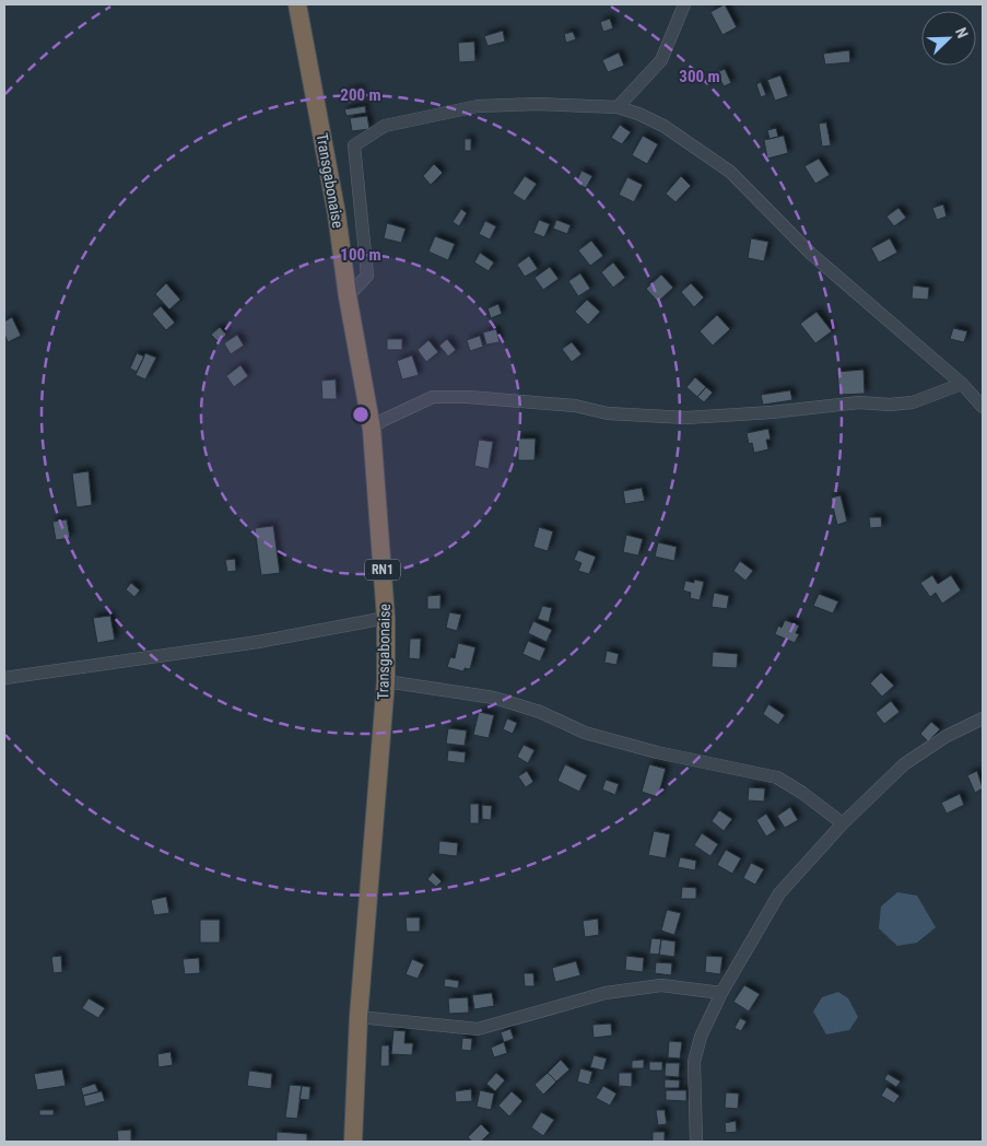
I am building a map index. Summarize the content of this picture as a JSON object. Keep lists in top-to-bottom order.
{
  "streets": {
    "highway": ["Transgabonaise", "RN1"]
  },
  "north": "top right",
  "rings": ["300 m", "200 m", "100 m"]
}
